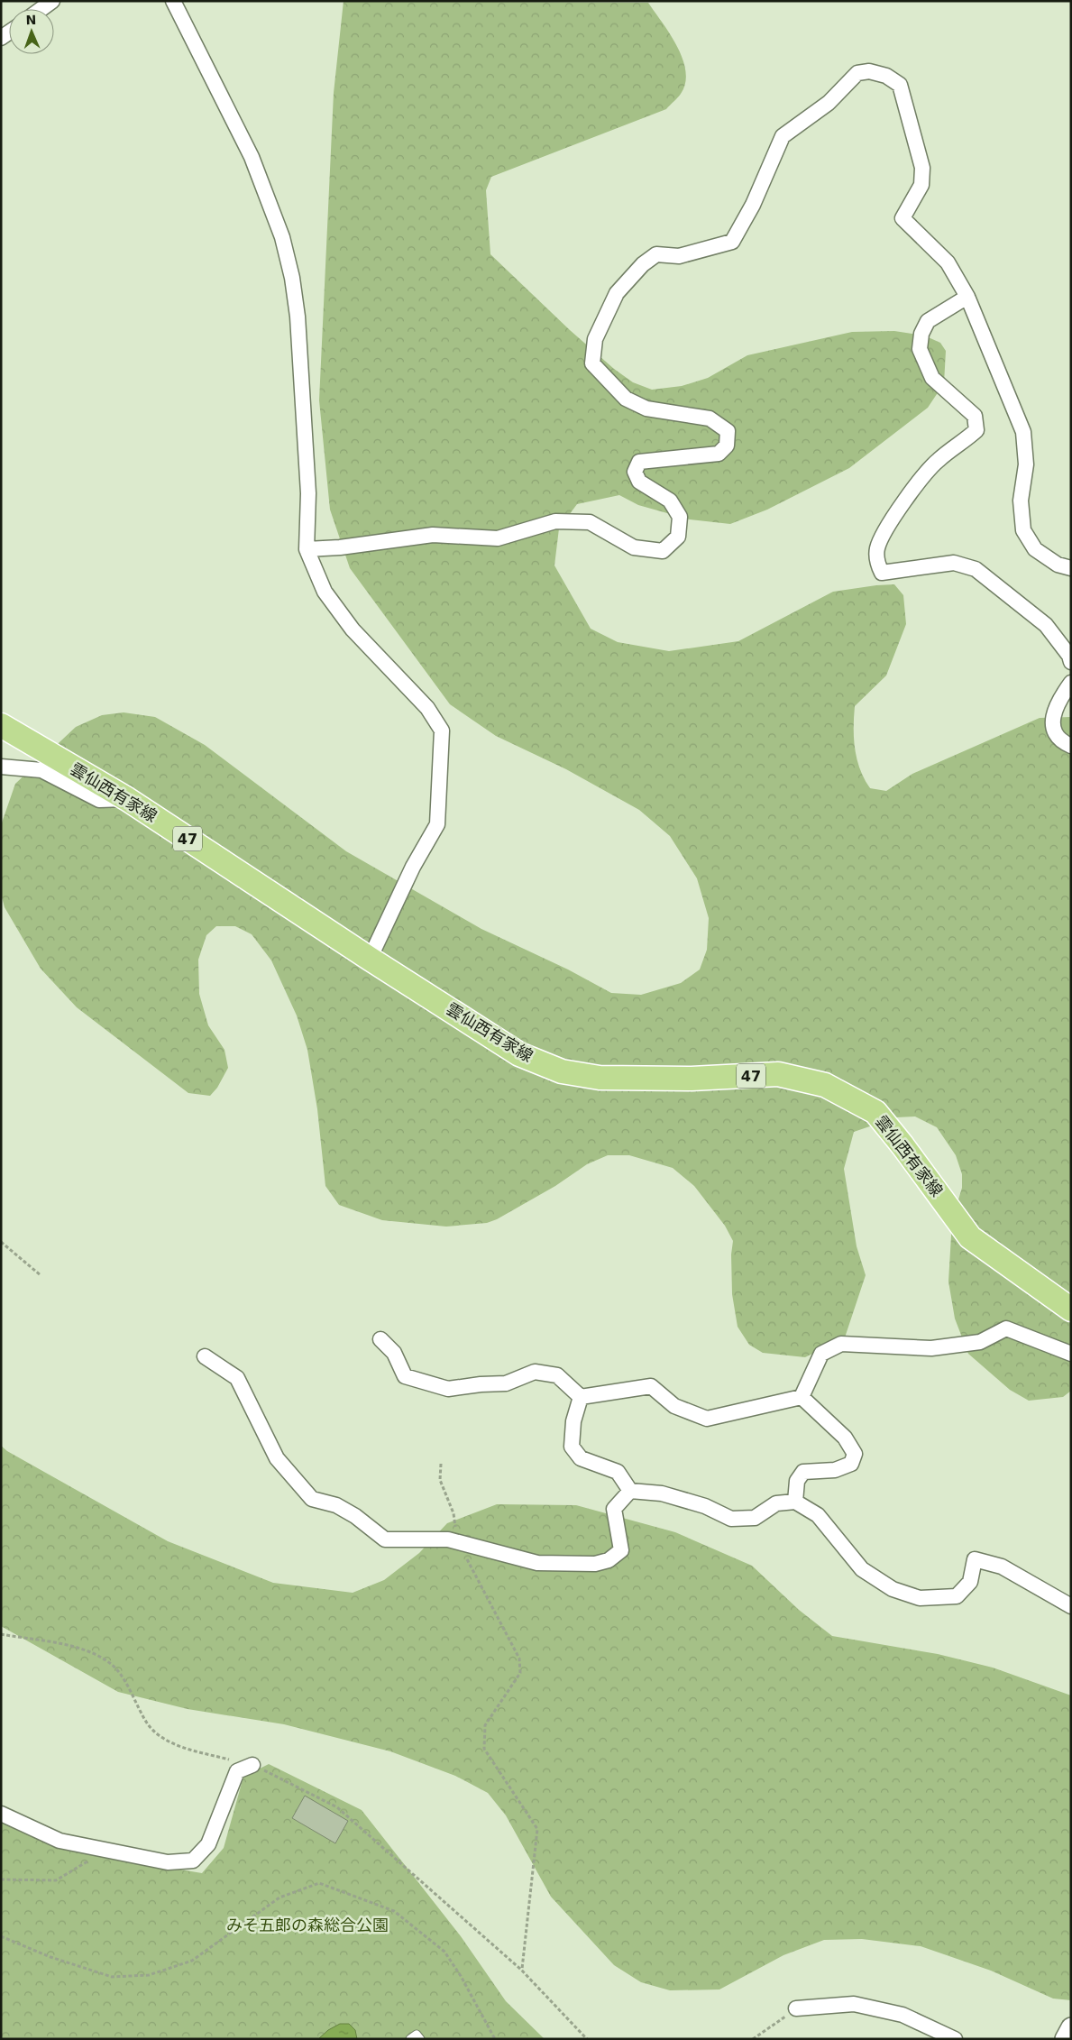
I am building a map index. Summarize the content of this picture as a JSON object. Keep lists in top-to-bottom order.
{
  "streets": {
    "main road": ["雲仙西有家線", "47"]
  },
  "parks": ["みそ五郎の森総合公園"],
  "north": "top"
}
